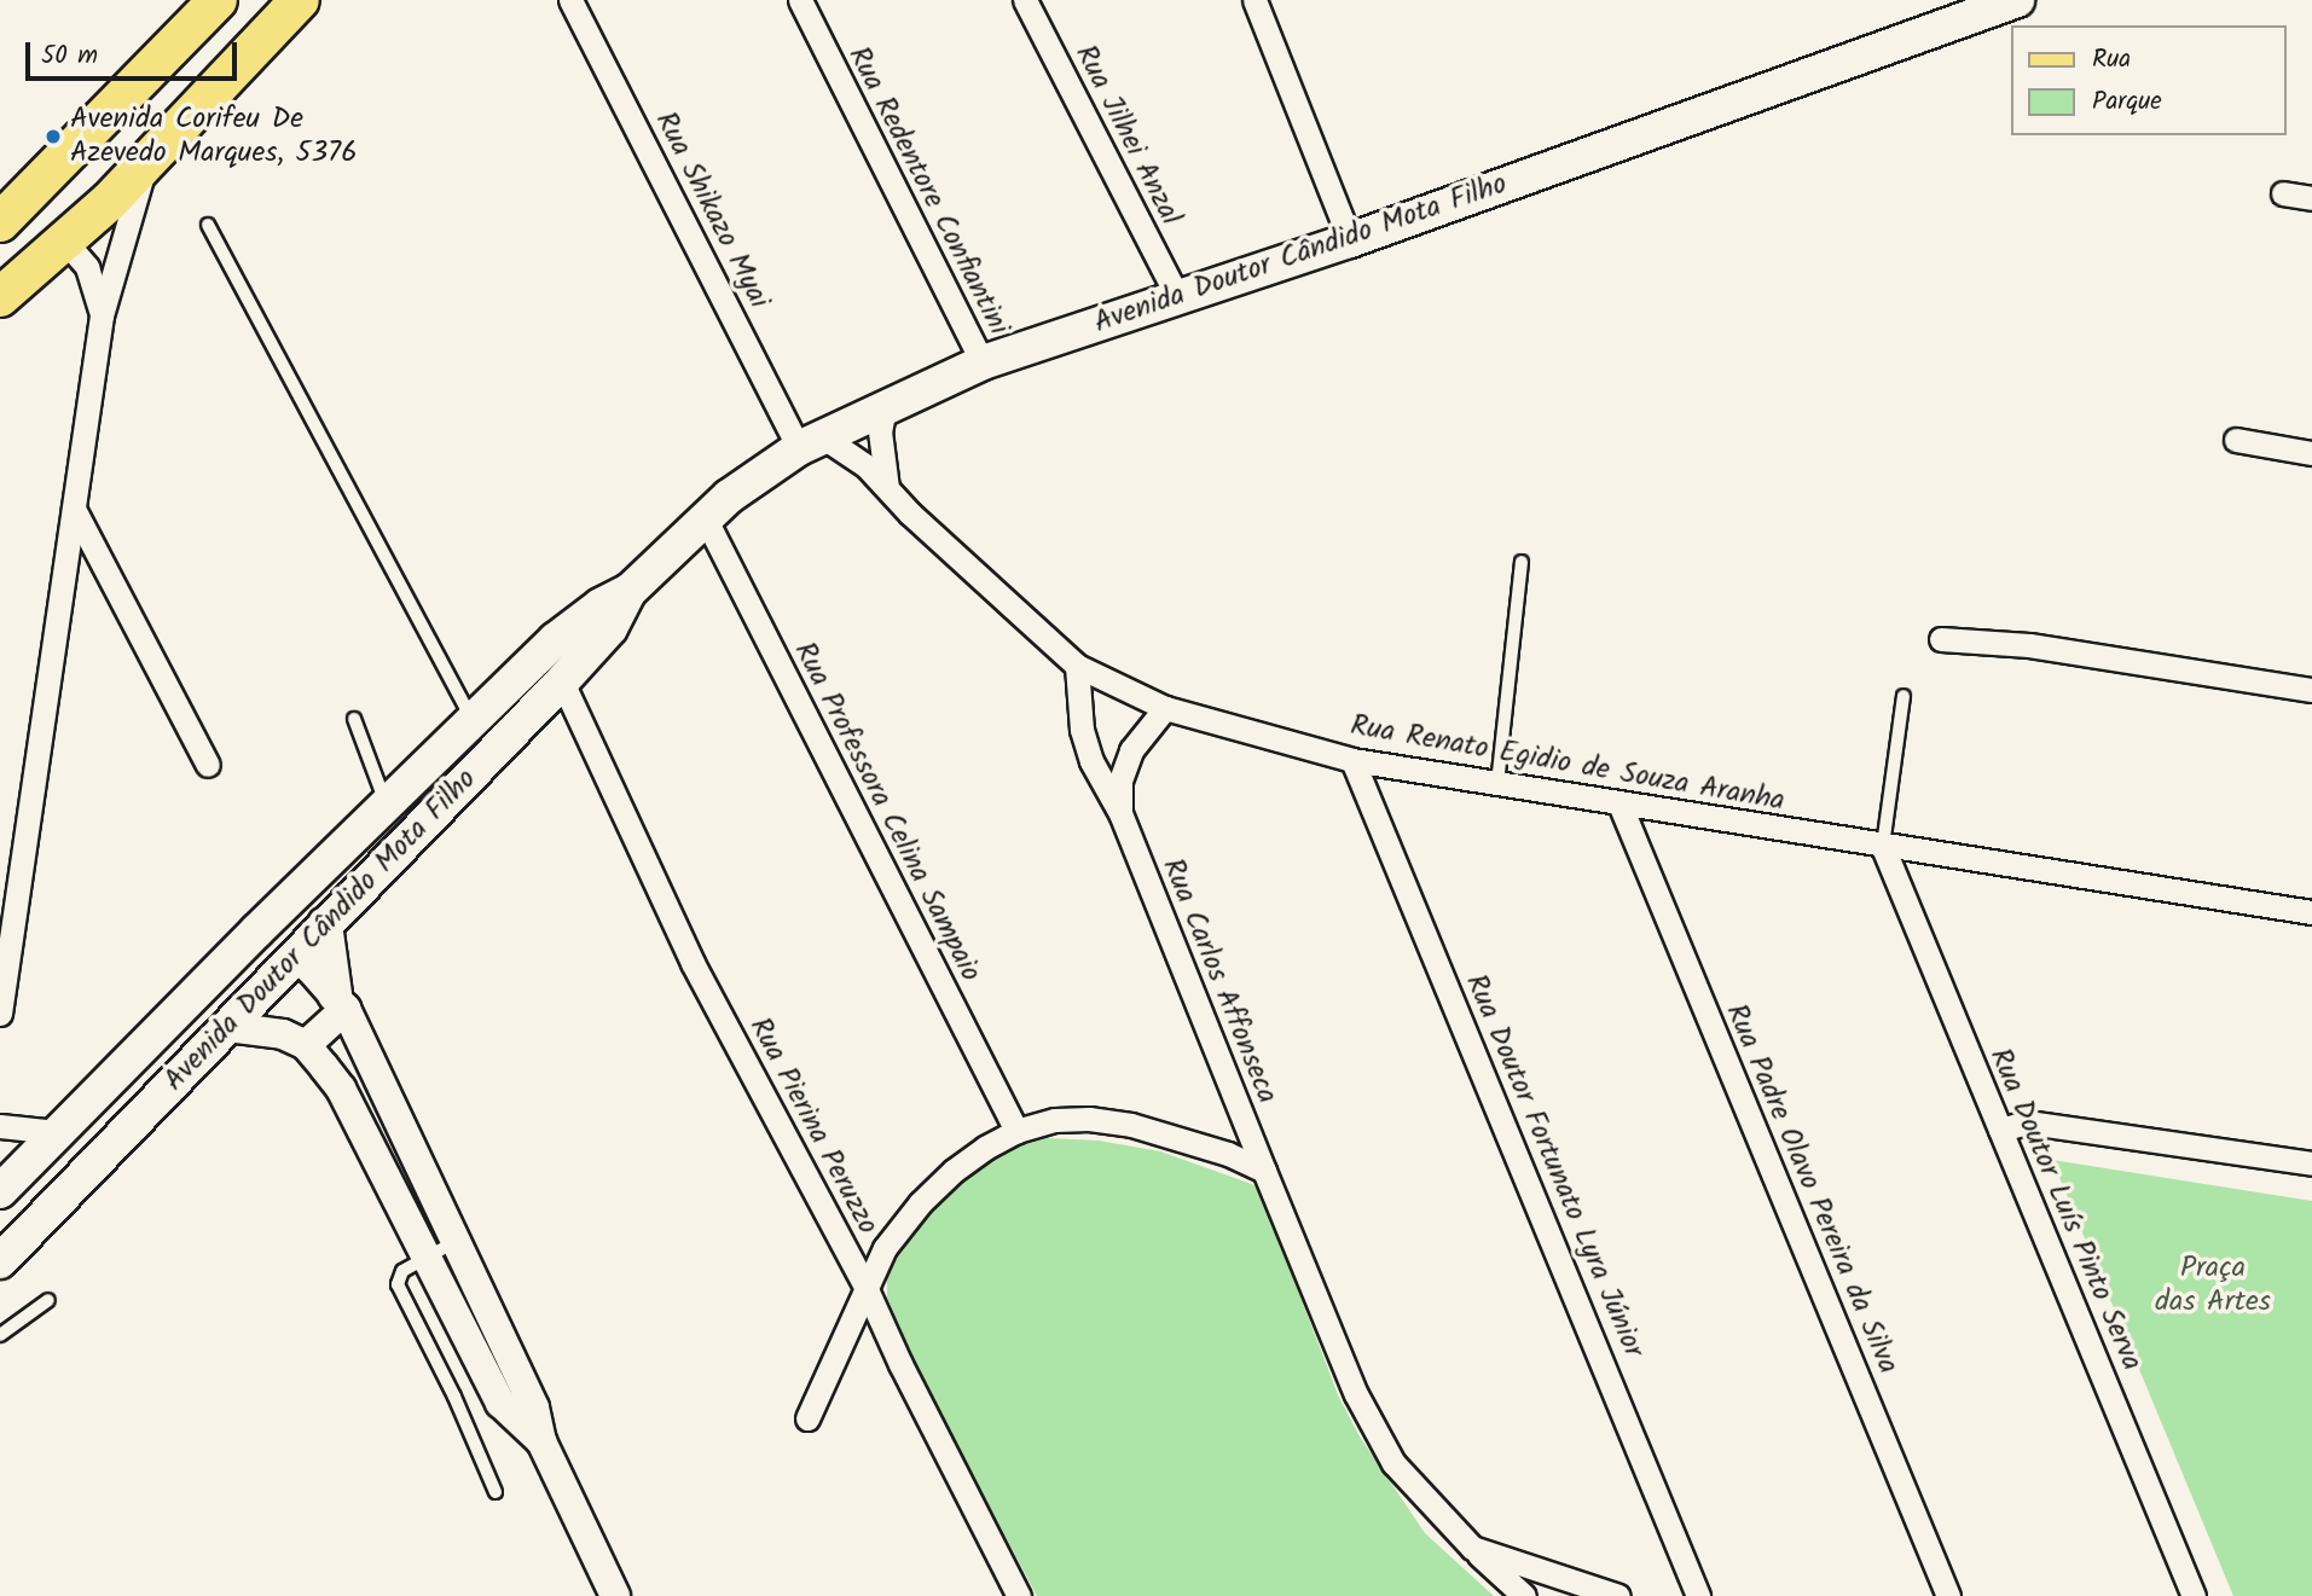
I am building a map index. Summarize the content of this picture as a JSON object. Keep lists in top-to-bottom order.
{
  "streets": {
    "main road": ["Avenida Doutor Cândido Mota Filho"],
    "street": [
      "Rua Jilhei Anzal",
      "Rua Redentore Confiantini",
      "Rua Shikazo Myai",
      "Rua Renato Egidio de Souza Aranha",
      "Rua Professora Celina Sampaio",
      "Rua Carlos Affonseca",
      "Rua Pierina Peruzzo",
      "Rua Doutor Fortunato Lyra Júnior",
      "Rua Padre Olavo Pereira da Silva",
      "Rua Doutor Luís Pinto Serva"
    ]
  },
  "crossings": [
    ["Rua Jilhei Anzal", "Avenida Doutor Cândido Mota Filho"],
    ["Rua Redentore Confiantini", "Avenida Doutor Cândido Mota Filho"],
    ["Rua Shikazo Myai", "Avenida Doutor Cândido Mota Filho"],
    ["Rua Shikazo Myai", "Rua Renato Egidio de Souza Aranha"],
    ["Avenida Doutor Cândido Mota Filho", "Rua Renato Egidio de Souza Aranha"],
    ["Avenida Doutor Cândido Mota Filho", "Rua Professora Celina Sampaio"],
    ["Avenida Doutor Cândido Mota Filho", "Rua Pierina Peruzzo"],
    ["Rua Renato Egidio de Souza Aranha", "Rua Carlos Affonseca"],
    ["Rua Renato Egidio de Souza Aranha", "Rua Doutor Fortunato Lyra Júnior"],
    ["Rua Renato Egidio de Souza Aranha", "Rua Padre Olavo Pereira da Silva"],
    ["Rua Renato Egidio de Souza Aranha", "Rua Doutor Luís Pinto Serva"]
  ],
  "parks": ["Praça das Artes"],
  "places": ["Avenida Corifeu De Azevedo Marques, 5376"],
  "legend": ["Rua", "Parque"],
  "scale_bar": "50 m"
}
